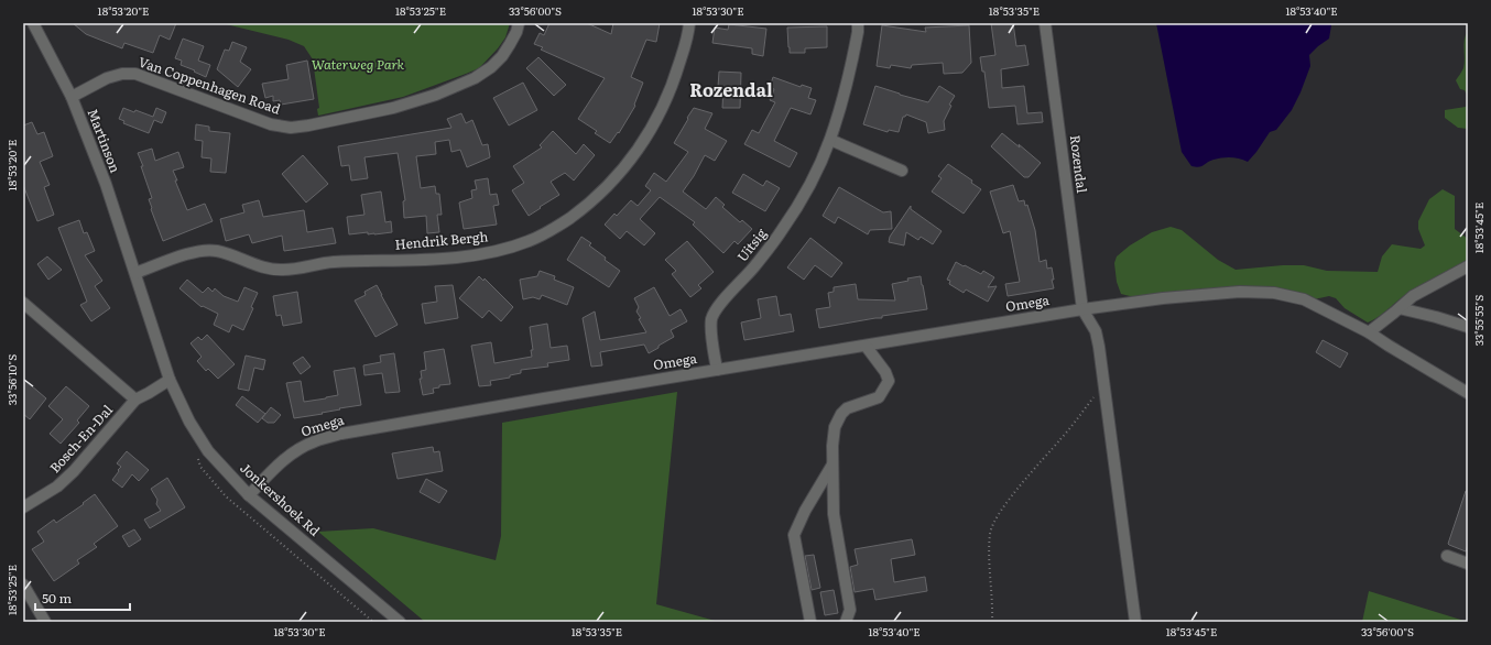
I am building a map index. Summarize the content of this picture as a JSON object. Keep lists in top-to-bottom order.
{
  "streets": {
    "street": [
      "Van Coppenhagen Road",
      "Martinson",
      "Rozendal",
      "Hendrik Bergh",
      "Uitsig",
      "Omega",
      "Bosch-En-Dal",
      "Jonkershoek Rd"
    ]
  },
  "crossings": [
    ["Van Coppenhagen Road", "Martinson"],
    ["Martinson", "Hendrik Bergh"],
    ["Martinson", "Jonkershoek Rd"],
    ["Rozendal", "Omega"],
    ["Uitsig", "Omega"],
    ["Omega", "Jonkershoek Rd"]
  ],
  "districts": ["Rozendal"],
  "parks": ["Waterweg Park"],
  "scale_bar": "50 m",
  "coordinates": [
    "18°53'20\"E",
    "18°53'25\"E",
    "33°56'00\"S",
    "18°53'30\"E",
    "18°53'35\"E",
    "18°53'40\"E",
    "18°53'45\"E",
    "33°55'55\"S",
    "33°56'10\"S"
  ]
}
